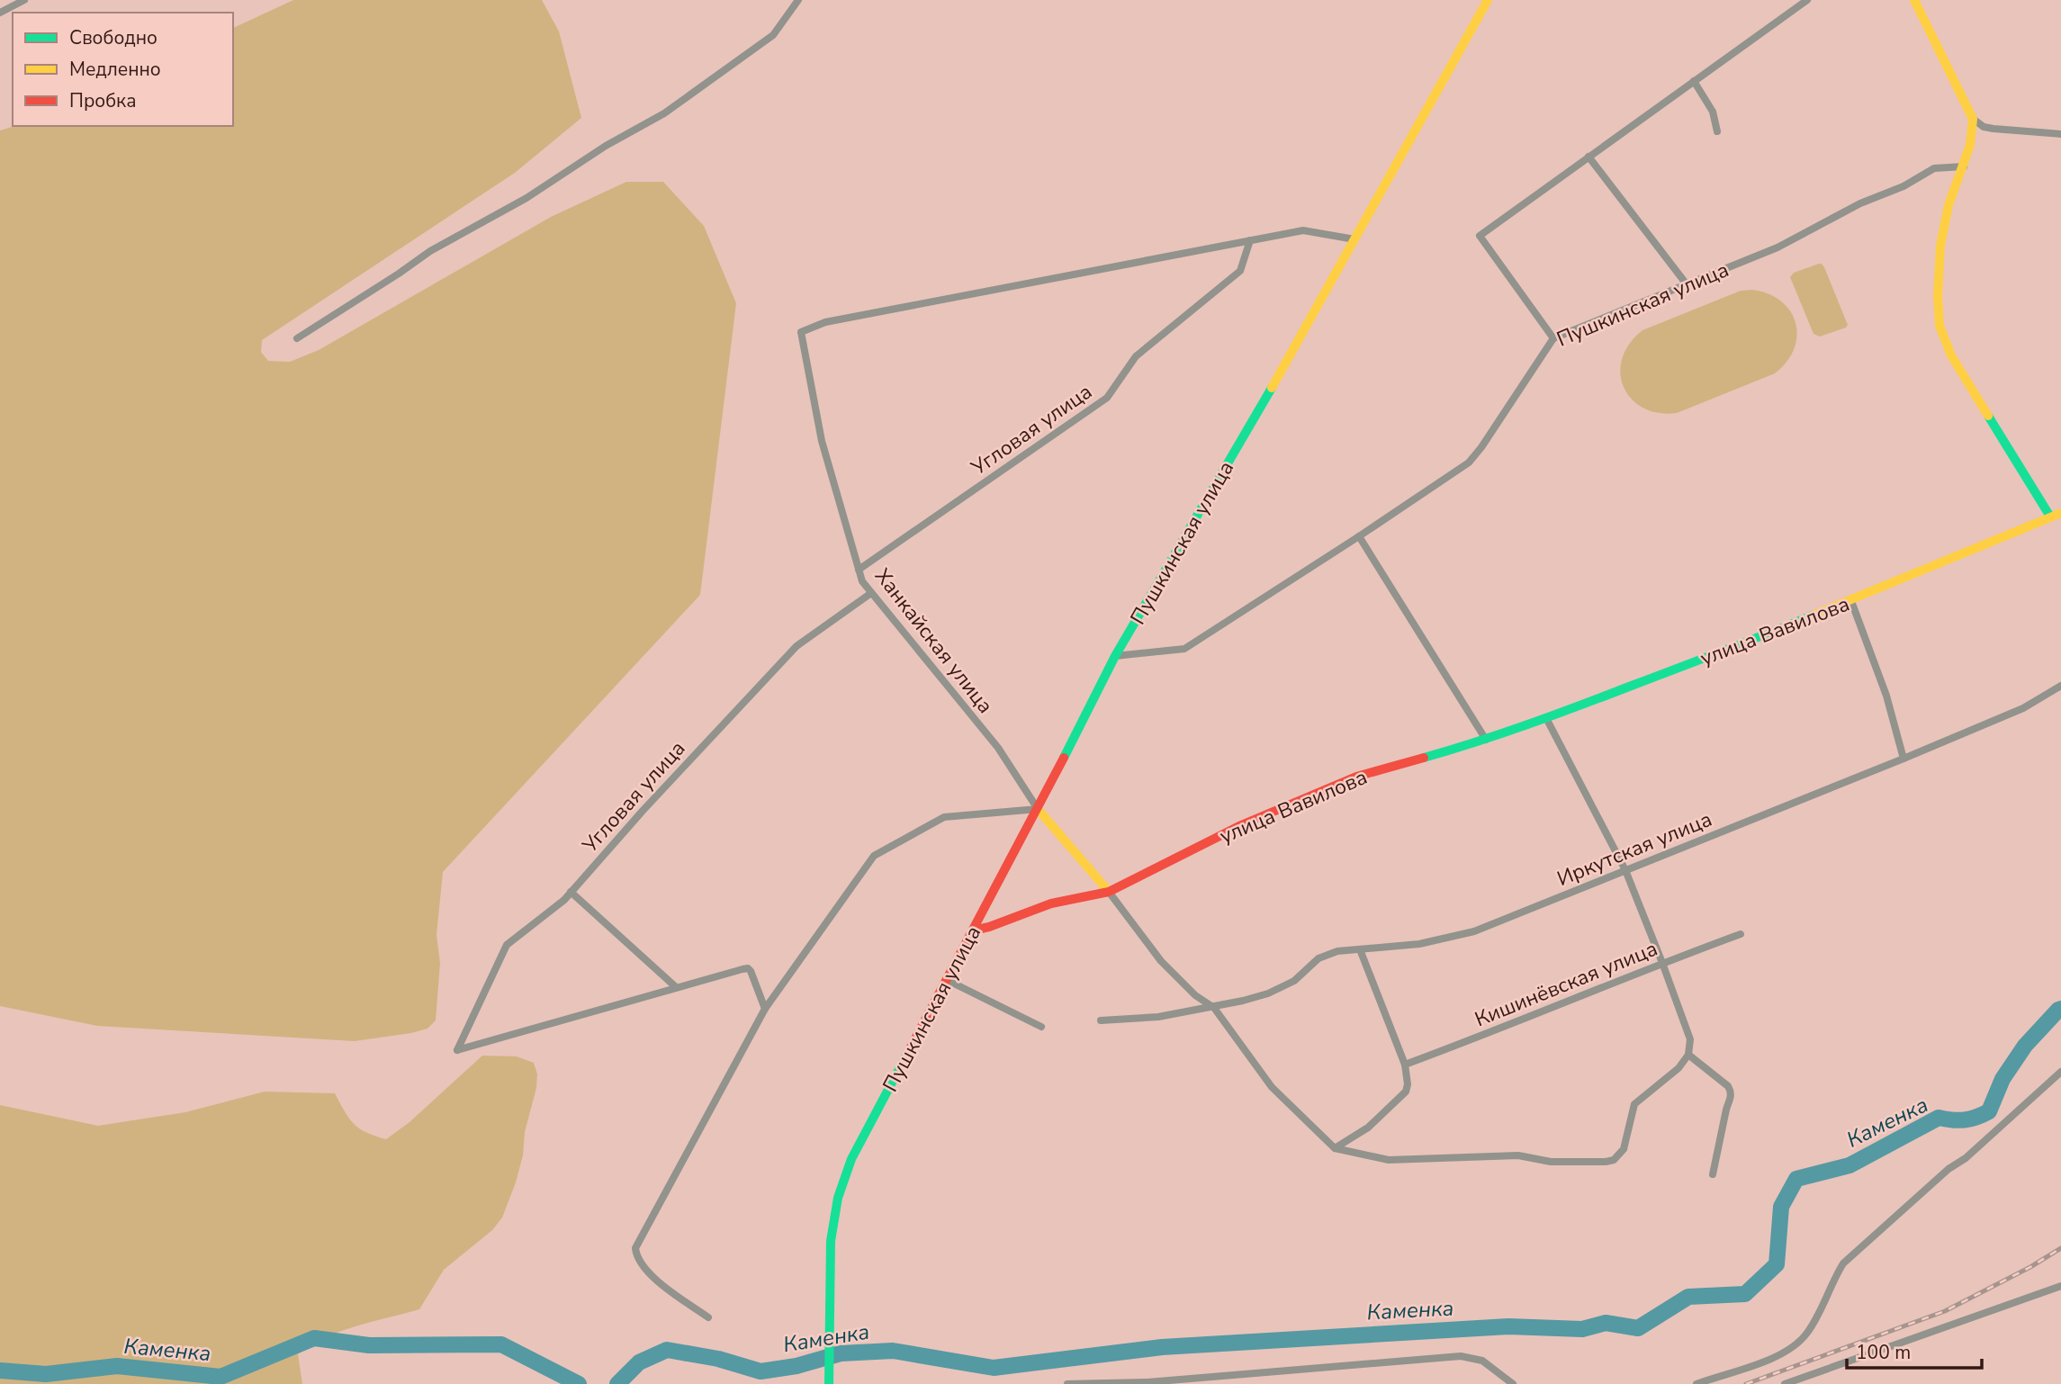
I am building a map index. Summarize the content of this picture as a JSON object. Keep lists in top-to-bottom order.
{
  "streets": {
    "main road": ["Пушкинская улица", "улица Вавилова"],
    "street": [
      "Угловая улица",
      "Ханкайская улица",
      "Иркутская улица",
      "Кишинёвская улица"
    ]
  },
  "crossings": [
    ["Пушкинская улица", "улица Вавилова"],
    ["Пушкинская улица", "Ханкайская улица"],
    ["Угловая улица", "Ханкайская улица"]
  ],
  "water": ["Каменка"],
  "legend": ["Свободно", "Медленно", "Пробка"],
  "scale_bar": "100 m"
}
